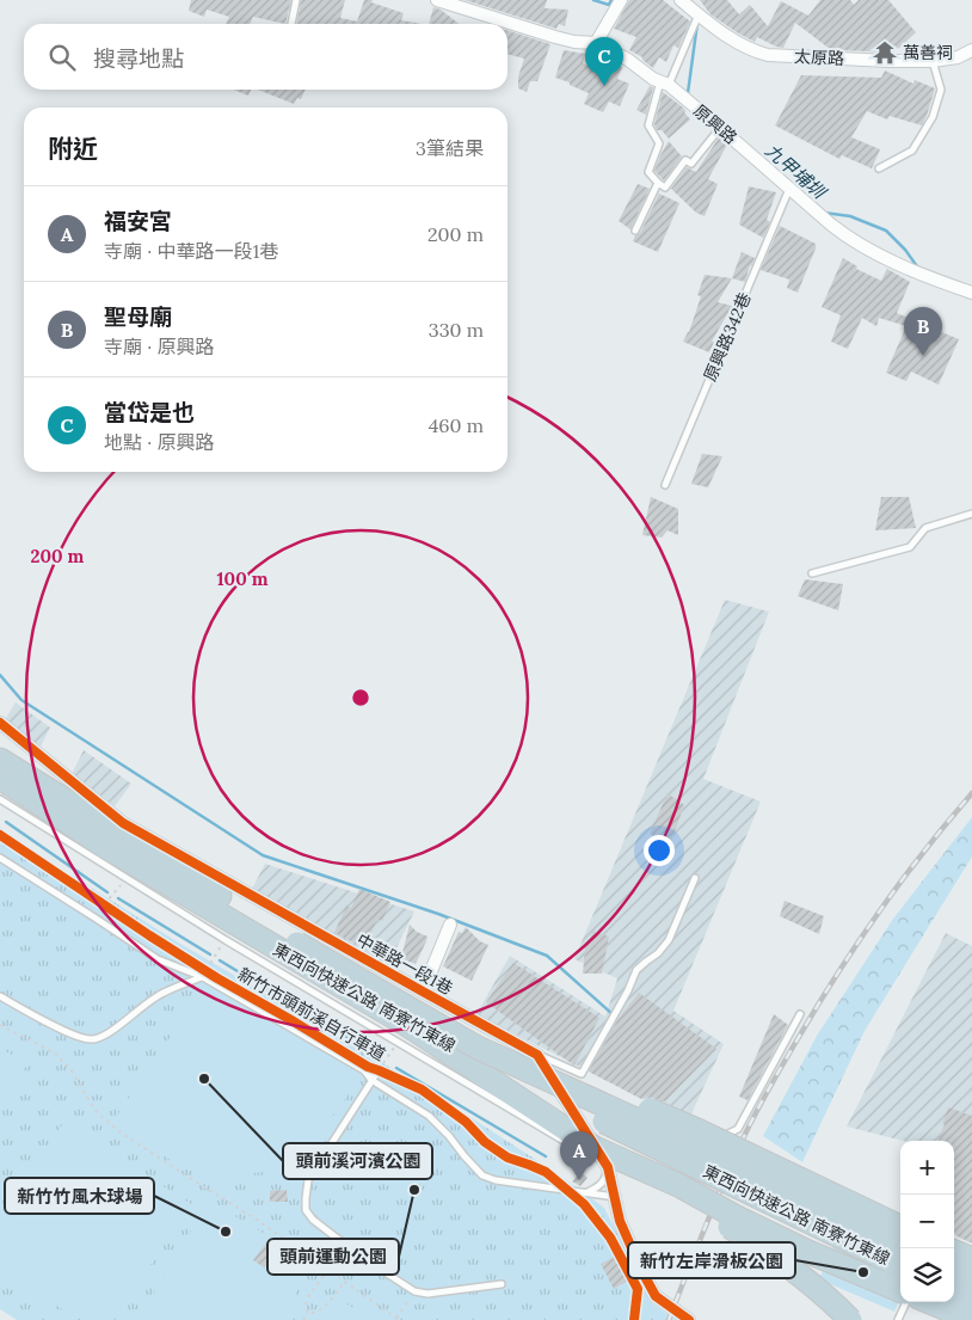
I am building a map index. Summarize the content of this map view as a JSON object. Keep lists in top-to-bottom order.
{
  "streets": {
    "highway": ["東西向快速公路 南寮竹東線"],
    "street": ["太原路", "原興路", "中華路一段1巷"],
    "lane": ["原興路342巷"],
    "cycle path": ["新竹市頭前溪自行車道"]
  },
  "crossings": [
    ["原興路", "原興路342巷"]
  ],
  "water": ["九甲埔圳"],
  "places": {
    "temple": ["萬善祠"],
    "other": [
      "頭前溪河濱公園",
      "頭前運動公園",
      "新竹竹風木球場",
      "新竹左岸滑板公園"
    ]
  },
  "page": {
    "search": "搜尋地點",
    "pins": ["C", "B", "A"],
    "heading": ["附近", "3筆結果"],
    "list": [
      {
        "mark": "A",
        "name": "福安宮",
        "note": "寺廟 · 中華路一段1巷",
        "value": "200 m"
      },
      {
        "mark": "B",
        "name": "聖母廟",
        "note": "寺廟 · 原興路",
        "value": "330 m"
      },
      {
        "mark": "C",
        "name": "當岱是也",
        "note": "地點 · 原興路",
        "value": "460 m"
      }
    ],
    "map_buttons": ["+", "−"]
  },
  "rings": ["200 m", "100 m"]
}
